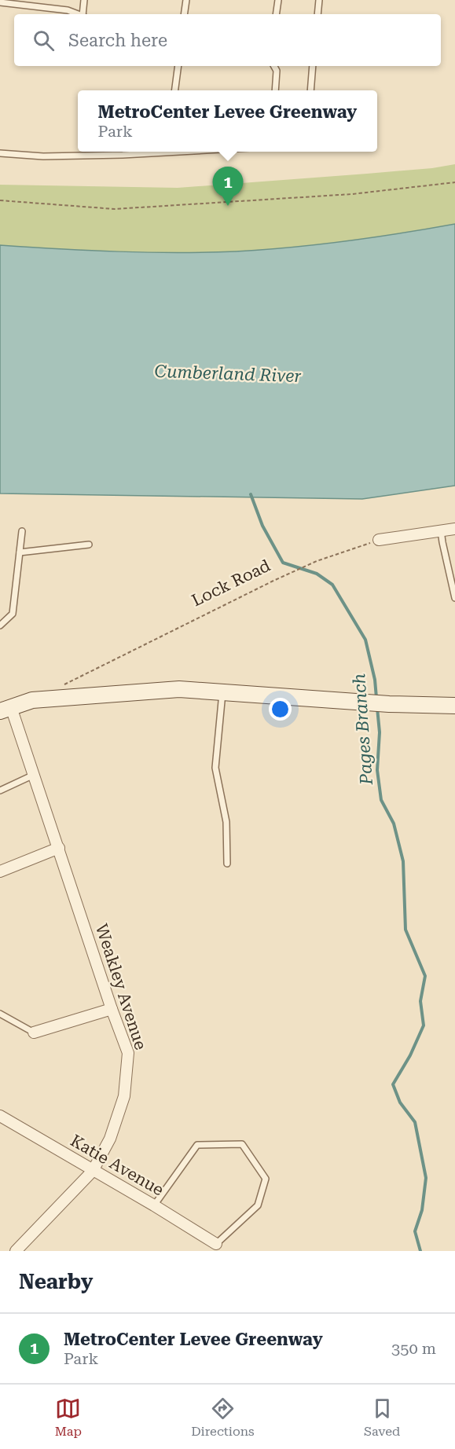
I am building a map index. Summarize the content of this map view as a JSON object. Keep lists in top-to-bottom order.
{
  "streets": {
    "street": ["Weakley Avenue", "Katie Avenue"],
    "path": ["Lock Road"]
  },
  "crossings": [
    ["Weakley Avenue", "Katie Avenue"]
  ],
  "water": ["Cumberland River", "Pages Branch"],
  "page": {
    "search": "Search here",
    "popup": ["MetroCenter Levee Greenway", "Park"],
    "pins": "1",
    "heading": "Nearby",
    "list": [
      {
        "mark": "1",
        "name": "MetroCenter Levee Greenway",
        "note": "Park",
        "value": "350 m"
      }
    ],
    "nav": ["Map", "Directions", "Saved"]
  }
}
